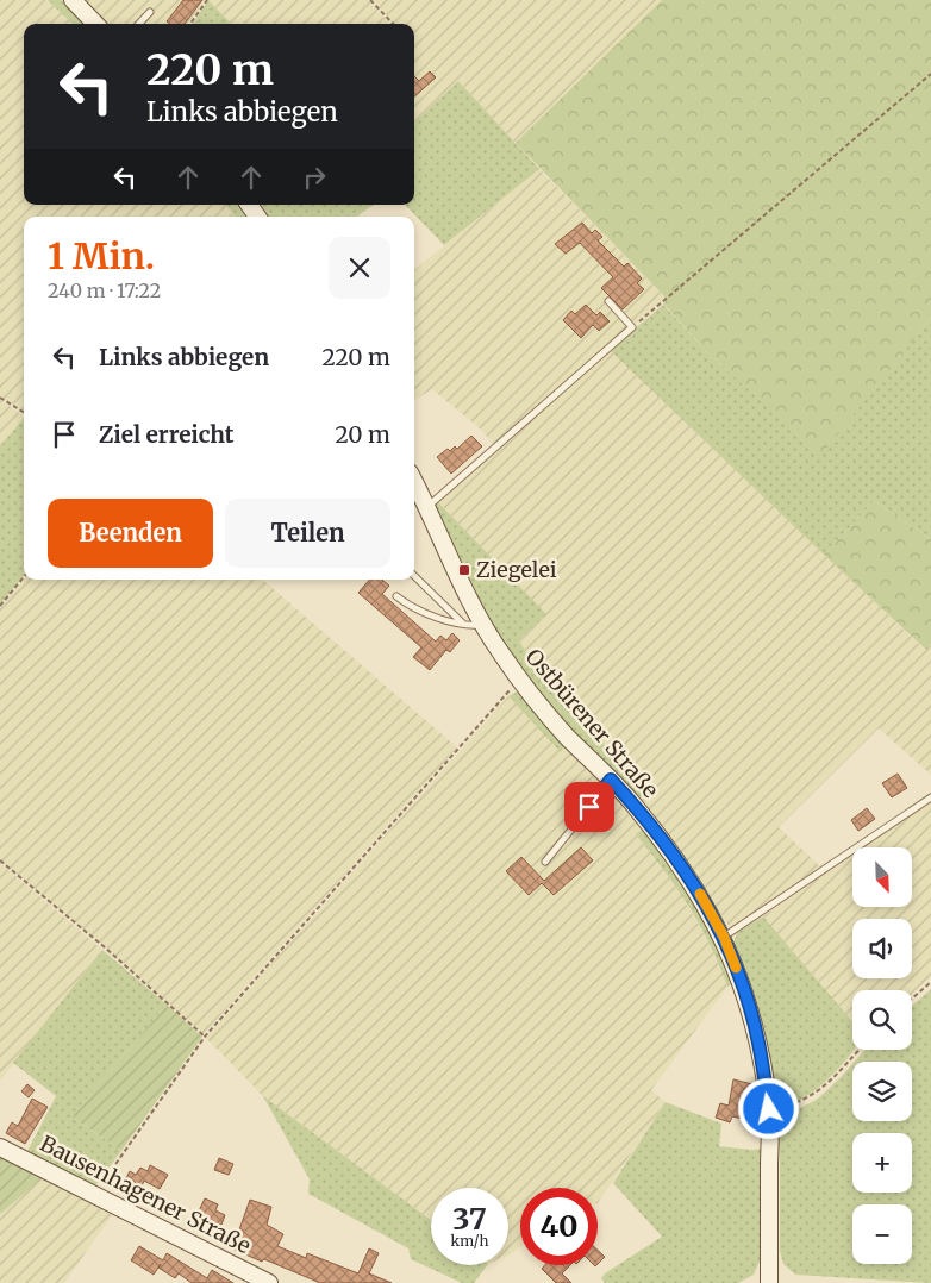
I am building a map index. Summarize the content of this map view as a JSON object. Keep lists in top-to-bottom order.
{
  "streets": {
    "street": ["Ostbürener Straße", "Bausenhagener Straße"]
  },
  "places": {
    "transit": ["Ziegelei"]
  },
  "north": "bottom right",
  "page": {
    "turn": ["220 m", "Links abbiegen"],
    "heading": ["1 Min.", "240 m · 17:22"],
    "list": [
      {
        "name": "Links abbiegen",
        "value": "220 m"
      },
      {
        "name": "Ziel erreicht",
        "value": "20 m"
      }
    ],
    "buttons": ["Beenden", "Teilen"],
    "map_buttons": ["+", "−"],
    "speed": "37 km/h",
    "limit": "40"
  }
}
